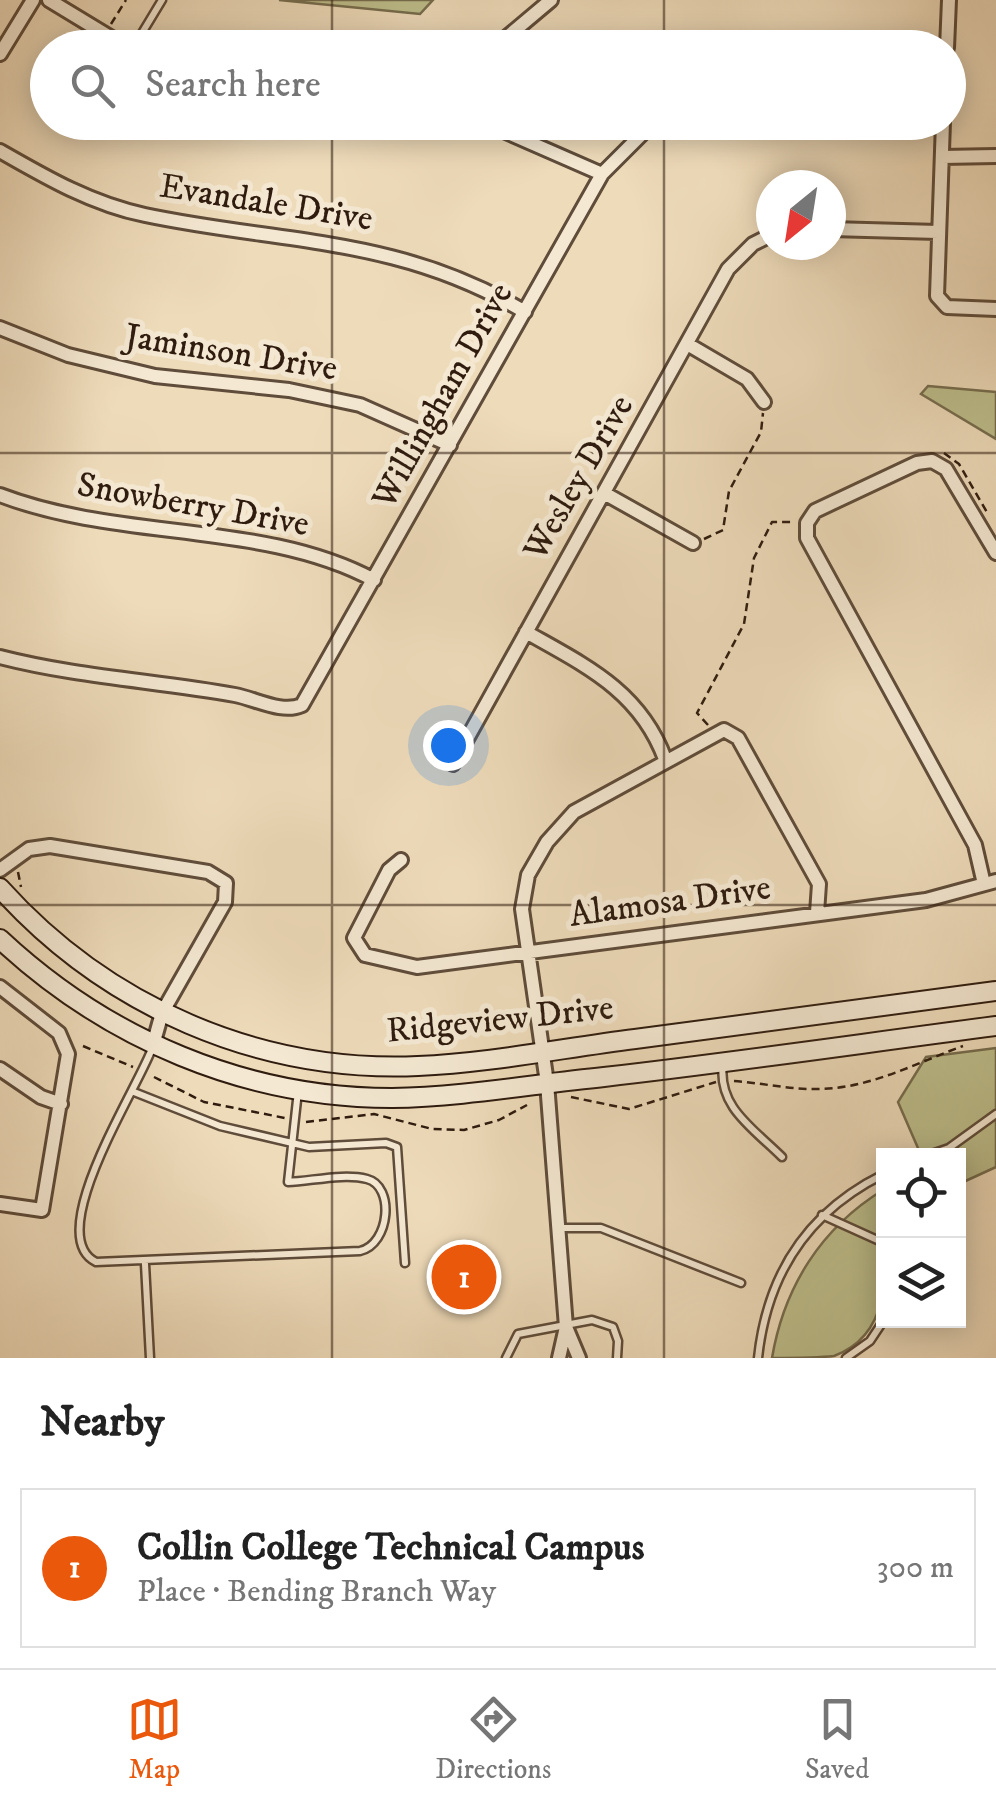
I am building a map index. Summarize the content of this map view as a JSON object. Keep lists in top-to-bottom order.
{
  "streets": {
    "main road": ["Ridgeview Drive"],
    "street": [
      "Evandale Drive",
      "Jaminson Drive",
      "Willingham Drive",
      "Wesley Drive",
      "Snowberry Drive",
      "Alamosa Drive"
    ]
  },
  "crossings": [
    ["Evandale Drive", "Willingham Drive"],
    ["Jaminson Drive", "Willingham Drive"],
    ["Willingham Drive", "Snowberry Drive"]
  ],
  "north": "bottom left",
  "page": {
    "search": "Search here",
    "pins": "1",
    "heading": "Nearby",
    "list": [
      {
        "mark": "1",
        "name": "Collin College Technical Campus",
        "note": "Place · Bending Branch Way",
        "value": "300 m"
      }
    ],
    "nav": ["Map", "Directions", "Saved"]
  }
}
